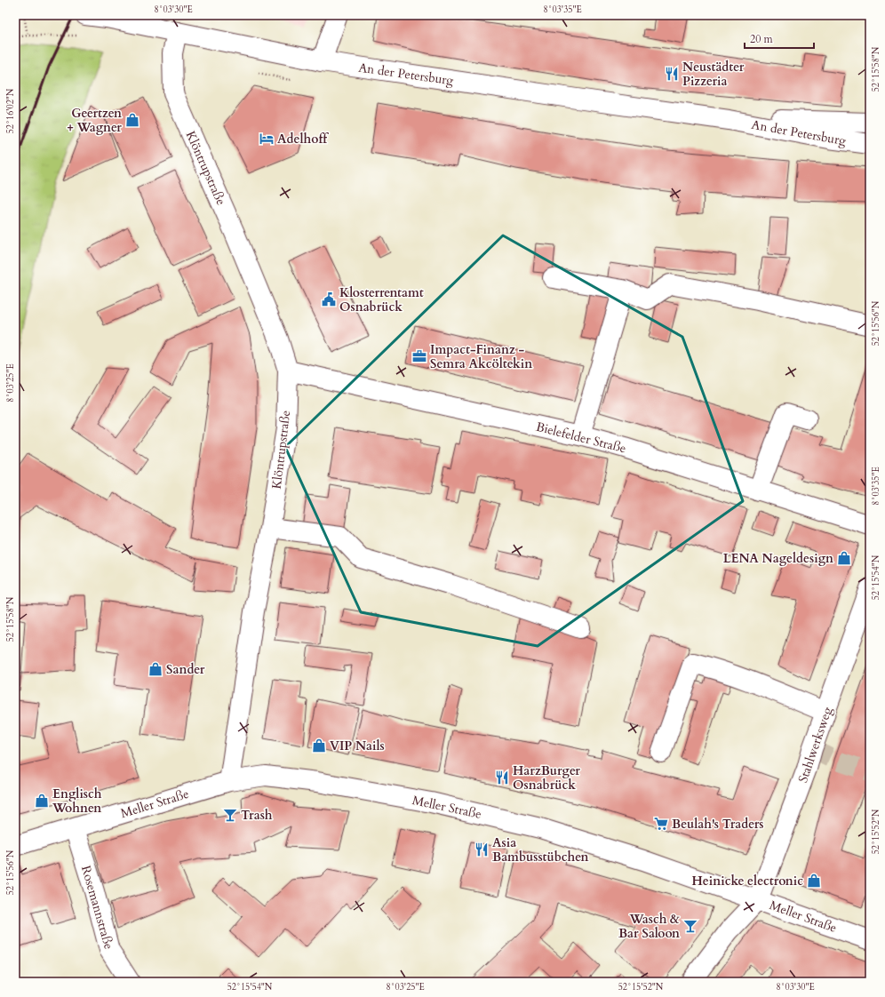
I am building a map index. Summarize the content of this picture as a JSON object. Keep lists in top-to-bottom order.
{
  "streets": {
    "street": [
      "An der Petersburg",
      "Klöntrupstraße",
      "Bielefelder Straße",
      "Stahlwerksweg",
      "Meller Straße",
      "Rosemannstraße"
    ]
  },
  "crossings": [
    ["An der Petersburg", "Klöntrupstraße"],
    ["Klöntrupstraße", "Bielefelder Straße"],
    ["Klöntrupstraße", "Meller Straße"],
    ["Stahlwerksweg", "Meller Straße"],
    ["Meller Straße", "Rosemannstraße"]
  ],
  "places": {
    "restaurant": ["Neustädter Pizzeria", "HarzBurger Osnabrück", "Asia Bambusstübchen"],
    "shop": [
      "Geertzen + Wagner",
      "LENA Nageldesign",
      "Sander",
      "VIP Nails",
      "Englisch Wohnen",
      "Heinicke electronic"
    ],
    "hotel": ["Adelhoff"],
    "public building": ["Klosterrentamt Osnabrück"],
    "office": ["Impact-Finanz - Semra Akcöltekin"],
    "bar": ["Trash", "Wasch & Bar Saloon"],
    "supermarket": ["Beulah's Traders"]
  },
  "scale_bar": "20 m",
  "coordinates": [
    "8°03'30\"E",
    "8°03'35\"E",
    "52°15'58\"N",
    "52°16'02\"N",
    "52°15'56\"N",
    "8°03'25\"E",
    "52°15'54\"N",
    "52°15'52\"N"
  ]
}
